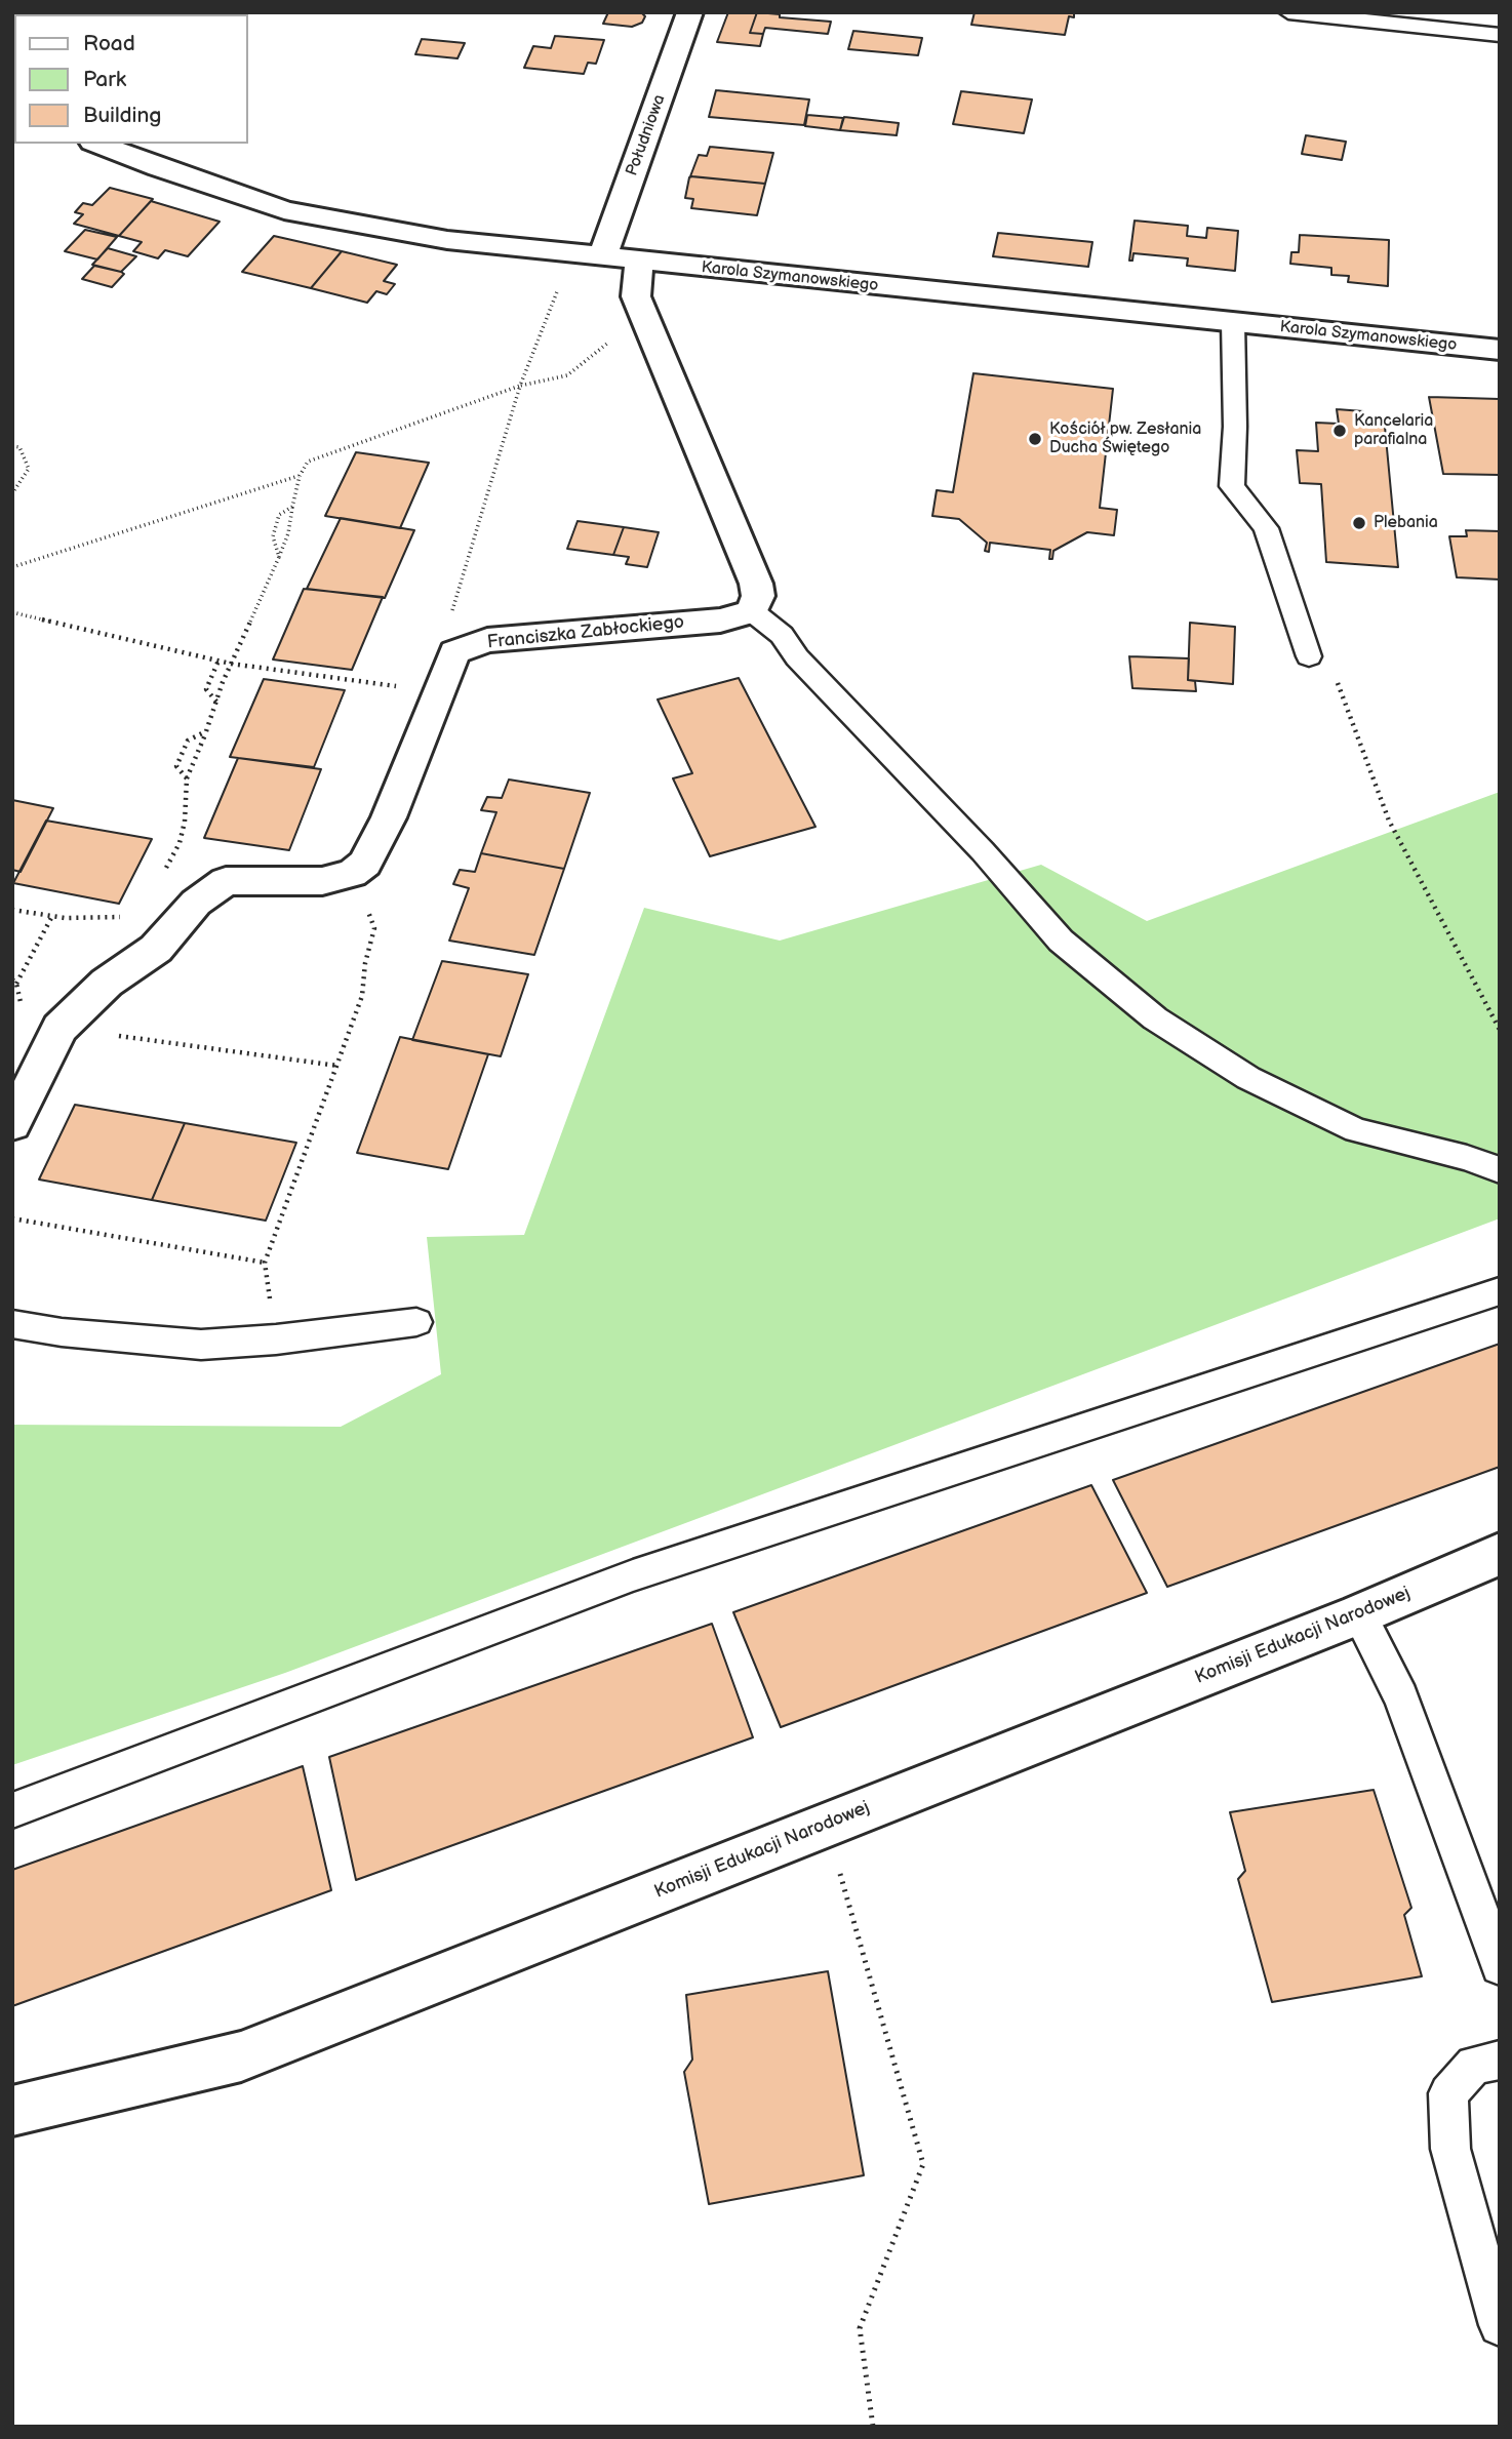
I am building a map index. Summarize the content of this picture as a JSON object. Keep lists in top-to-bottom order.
{
  "streets": {
    "street": [
      "Południowa",
      "Karola Szymanowskiego",
      "Franciszka Zabłockiego",
      "Komisji Edukacji Narodowej"
    ]
  },
  "crossings": [
    ["Południowa", "Karola Szymanowskiego"]
  ],
  "places": ["Kancelaria parafialna", "Kościół pw. Zesłania Ducha Świętego", "Plebania"],
  "legend": ["Road", "Park", "Building"]
}
